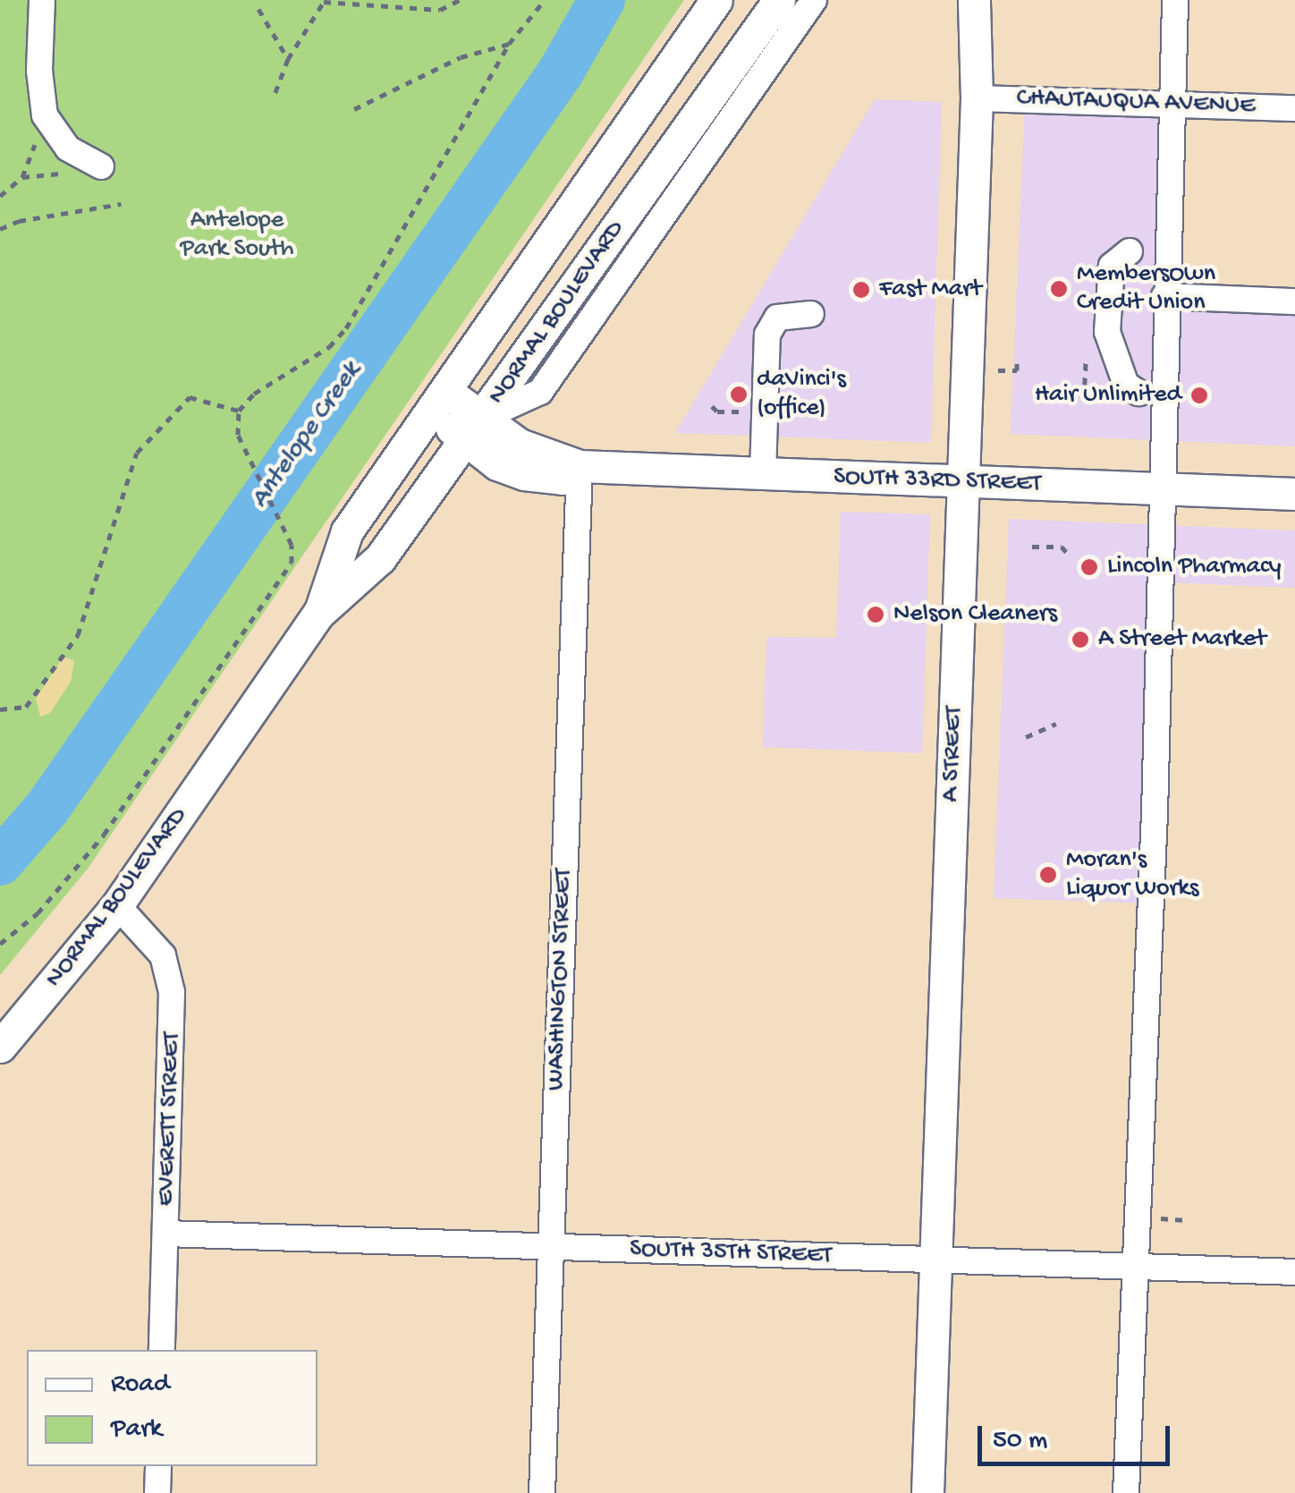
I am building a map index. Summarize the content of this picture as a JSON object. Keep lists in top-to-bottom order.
{
  "streets": {
    "main road": ["NORMAL BOULEVARD", "SOUTH 33RD STREET", "A STREET"],
    "street": [
      "CHAUTAUQUA AVENUE",
      "WASHINGTON STREET",
      "EVERETT STREET",
      "SOUTH 35TH STREET"
    ]
  },
  "crossings": [
    ["CHAUTAUQUA AVENUE", "A STREET"],
    ["NORMAL BOULEVARD", "SOUTH 33RD STREET"],
    ["NORMAL BOULEVARD", "EVERETT STREET"],
    ["SOUTH 33RD STREET", "A STREET"],
    ["SOUTH 33RD STREET", "WASHINGTON STREET"],
    ["A STREET", "SOUTH 35TH STREET"],
    ["WASHINGTON STREET", "SOUTH 35TH STREET"],
    ["EVERETT STREET", "SOUTH 35TH STREET"]
  ],
  "water": ["Antelope Creek"],
  "parks": ["Antelope Park South"],
  "places": [
    "MembersOwn Credit Union",
    "Fast Mart",
    "daVinci's (office)",
    "Hair Unlimited",
    "Lincoln Pharmacy",
    "Nelson Cleaners",
    "A Street Market",
    "Moran's Liquor Works"
  ],
  "legend": ["Road", "Park"],
  "scale_bar": "50 m"
}
